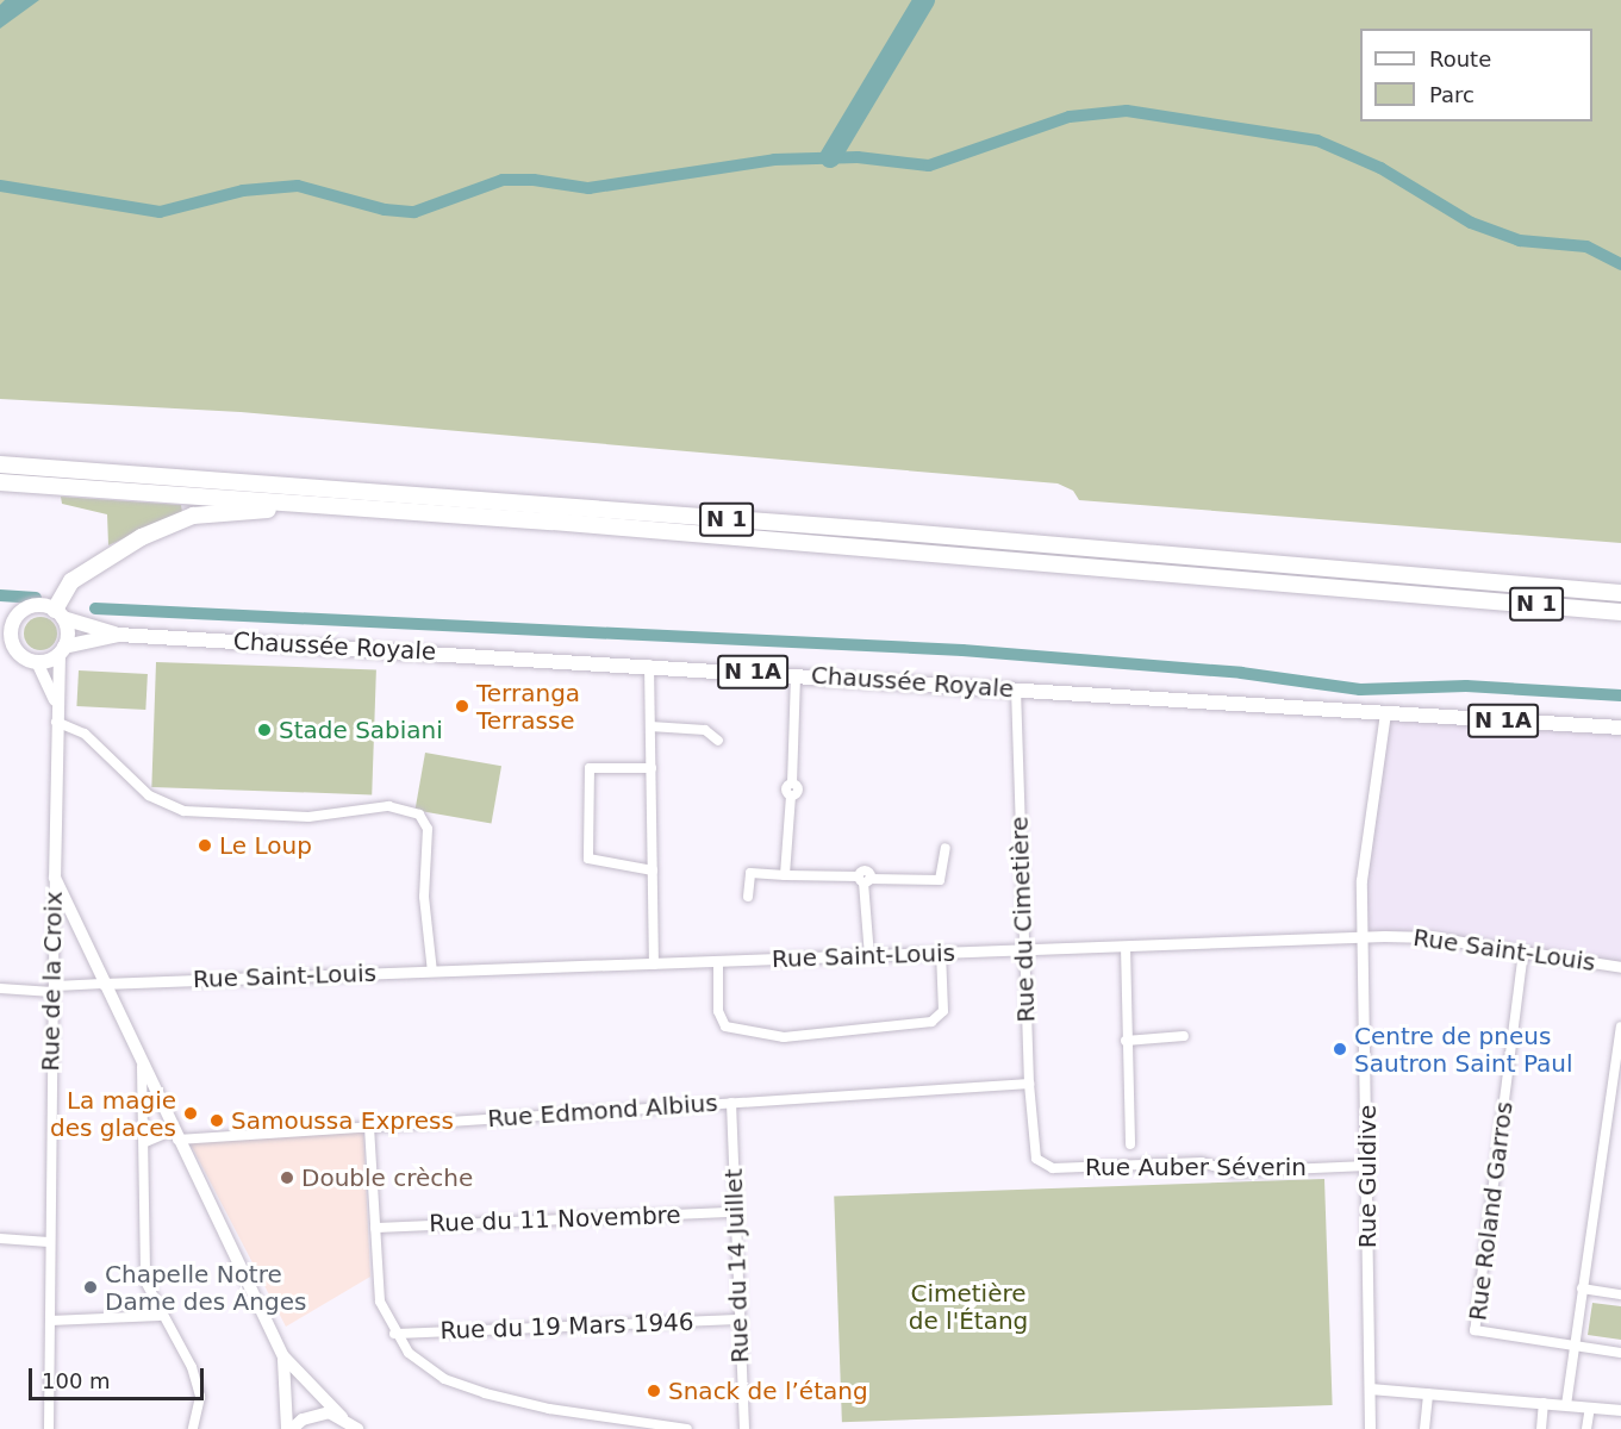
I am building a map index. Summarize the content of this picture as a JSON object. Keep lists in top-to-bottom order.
{
  "streets": {
    "highway": ["N 1"],
    "main road": ["Chaussée Royale", "N 1A", "Rue de la Croix"],
    "street": [
      "Rue du Cimetière",
      "Rue Saint-Louis",
      "Rue Edmond Albius",
      "Rue Auber Séverin",
      "Rue Guldive",
      "Rue Roland Garros",
      "Rue du 11 Novembre",
      "Rue du 14 Juillet",
      "Rue du 19 Mars 1946"
    ]
  },
  "crossings": [
    ["Chaussée Royale", "Rue du Cimetière"],
    ["Chaussée Royale", "Rue de la Croix"],
    ["Chaussée Royale", "Rue Guldive"],
    ["Rue du Cimetière", "Rue Saint-Louis"],
    ["Rue du Cimetière", "Rue Edmond Albius"],
    ["Rue du Cimetière", "Rue Auber Séverin"],
    ["Rue Saint-Louis", "Rue Auber Séverin"],
    ["Rue Saint-Louis", "Rue Guldive"],
    ["Rue Saint-Louis", "Rue Roland Garros"],
    ["Rue Edmond Albius", "Rue du 14 Juillet"],
    ["Rue Auber Séverin", "Rue Guldive"],
    ["Rue du 11 Novembre", "Rue du 14 Juillet"],
    ["Rue du 14 Juillet", "Rue du 19 Mars 1946"]
  ],
  "parks": ["Cimetière de l'Étang"],
  "places": [
    "Terranga Terrasse",
    "Stade Sabiani",
    "Le Loup",
    "Centre de pneus Sautron Saint Paul",
    "La magie des glaces",
    "Samoussa Express",
    "Double crèche",
    "Chapelle Notre Dame des Anges",
    "Snack de l’étang"
  ],
  "legend": ["Route", "Parc"],
  "scale_bar": "100 m"
}
